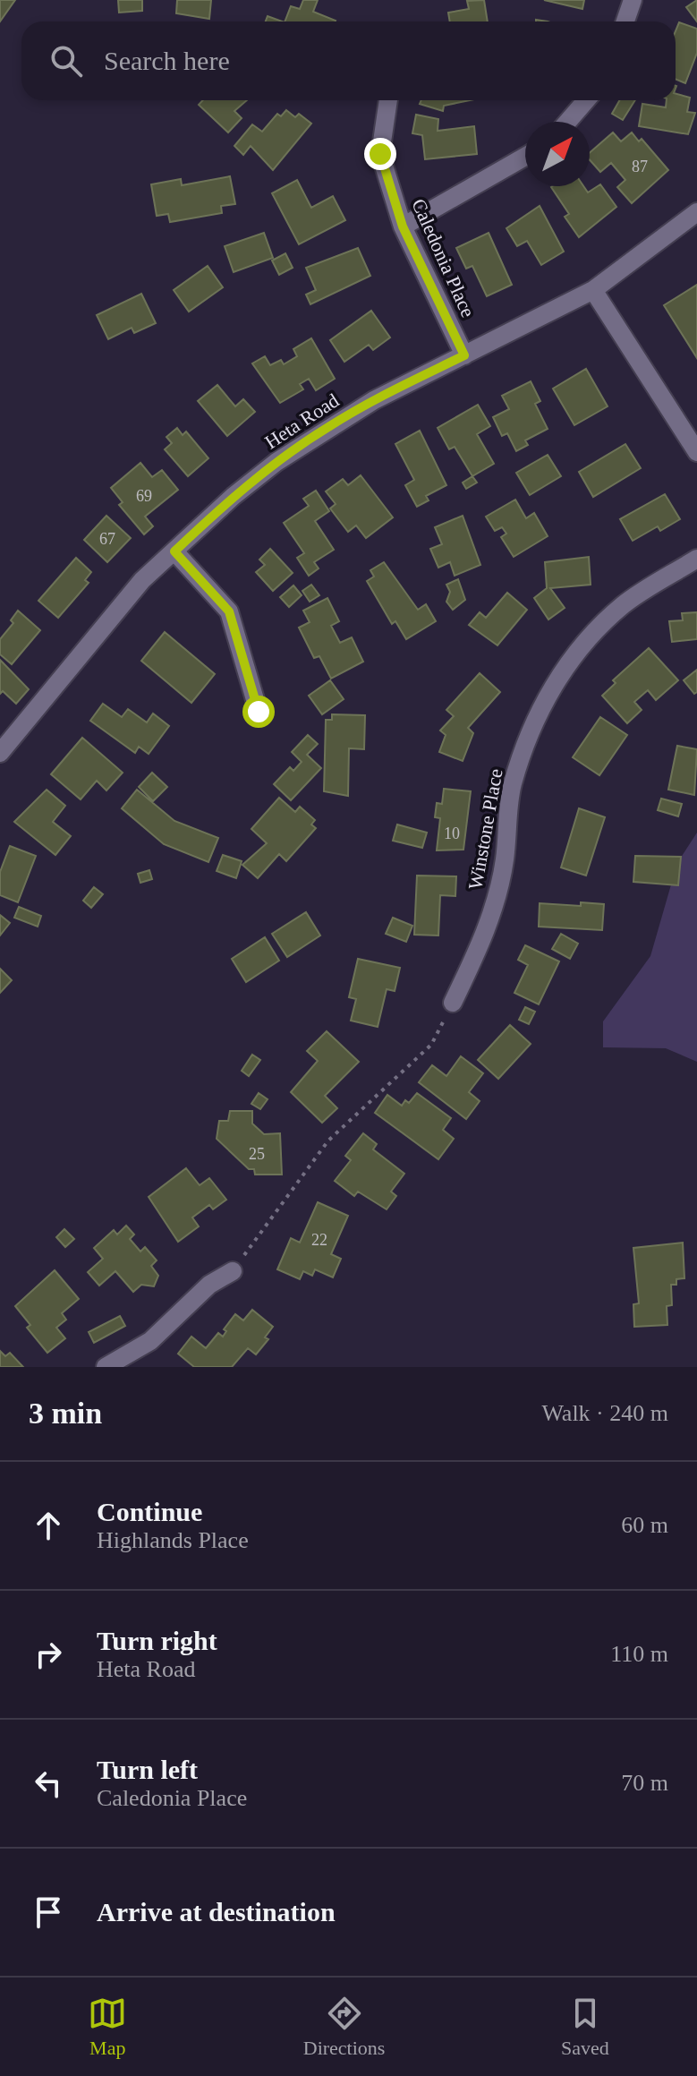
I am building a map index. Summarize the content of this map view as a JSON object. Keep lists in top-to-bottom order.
{
  "streets": {
    "street": ["Caledonia Place", "Heta Road", "Winstone Place"]
  },
  "crossings": [
    ["Caledonia Place", "Heta Road"]
  ],
  "house_numbers": [
    "87",
    "69",
    "67",
    "10",
    "25",
    "22"
  ],
  "north": "top right",
  "page": {
    "search": "Search here",
    "heading": ["3 min", "Walk · 240 m"],
    "list": [
      ["Continue", "Highlands Place", "60 m"],
      ["Turn right", "Heta Road", "110 m"],
      ["Turn left", "Caledonia Place", "70 m"],
      "Arrive at destination"
    ],
    "nav": ["Map", "Directions", "Saved"]
  }
}
